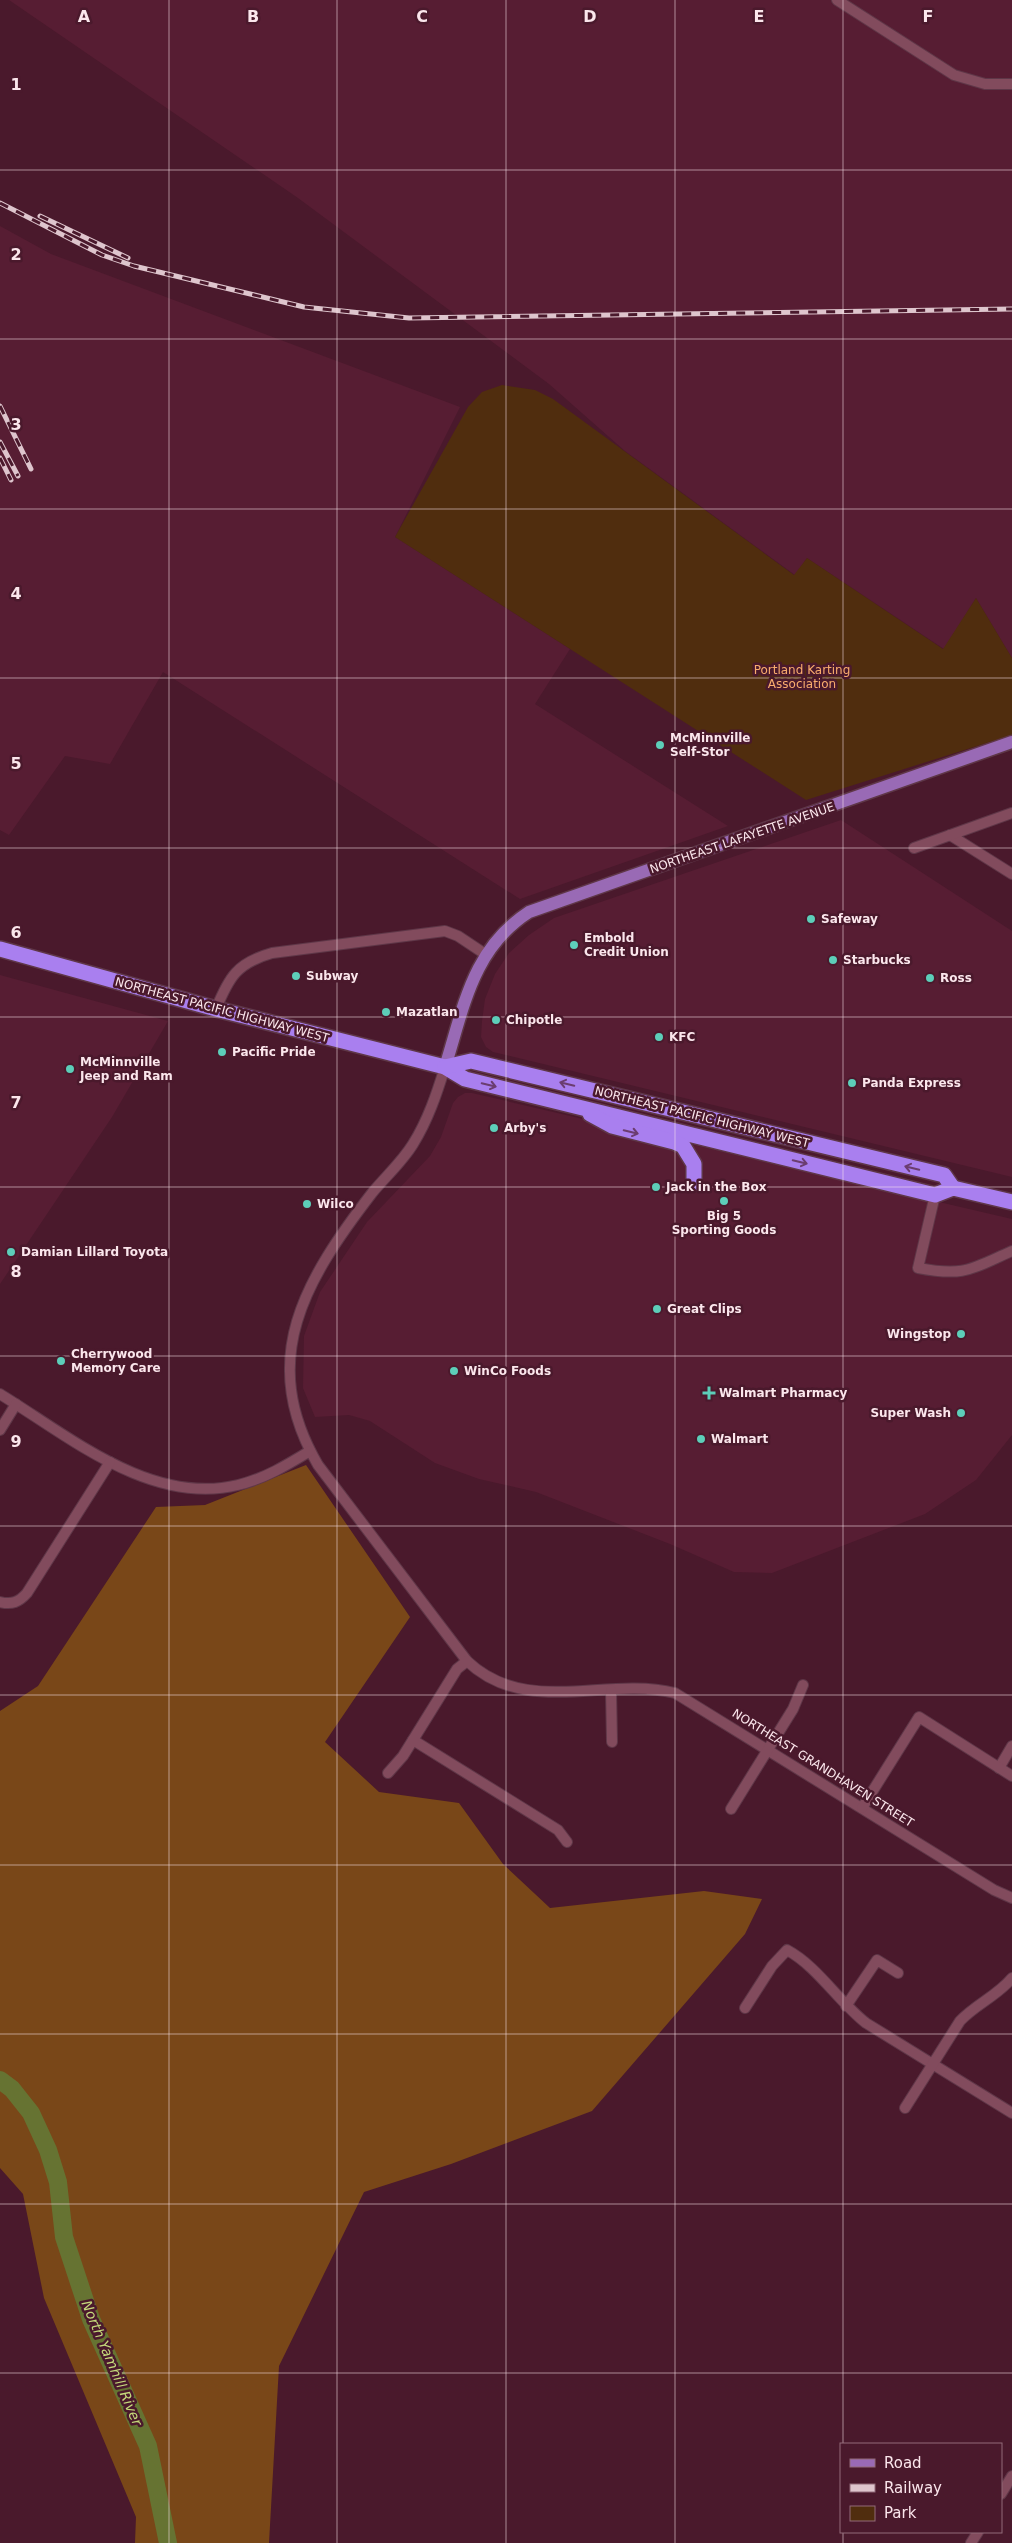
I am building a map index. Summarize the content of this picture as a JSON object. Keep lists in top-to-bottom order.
{
  "streets": {
    "highway": ["NORTHEAST PACIFIC HIGHWAY WEST"],
    "main road": ["NORTHEAST LAFAYETTE AVENUE"],
    "street": ["NORTHEAST GRANDHAVEN STREET"]
  },
  "crossings": [
    ["NORTHEAST LAFAYETTE AVENUE", "NORTHEAST PACIFIC HIGHWAY WEST"],
    ["NORTHEAST LAFAYETTE AVENUE", "NORTHEAST GRANDHAVEN STREET"],
    ["NORTHEAST PACIFIC HIGHWAY WEST", "NORTHEAST GRANDHAVEN STREET"]
  ],
  "water": ["North Yamhill River"],
  "parks": ["Portland Karting Association"],
  "places": {
    "other": [
      "McMinnville Self-Stor",
      "Safeway",
      "Embold Credit Union",
      "Starbucks",
      "Subway",
      "Ross",
      "Mazatlan",
      "Chipotle",
      "KFC",
      "Pacific Pride",
      "McMinnville Jeep and Ram",
      "Panda Express",
      "Arby's",
      "Jack in the Box",
      "Big 5 Sporting Goods",
      "Wilco",
      "Damian Lillard Toyota",
      "Great Clips",
      "Wingstop",
      "Cherrywood Memory Care",
      "WinCo Foods",
      "Super Wash",
      "Walmart"
    ],
    "health": ["Walmart Pharmacy"]
  },
  "legend": ["Road", "Railway", "Park"],
  "grid": {
    "columns": [
      "A",
      "B",
      "C",
      "D",
      "E",
      "F"
    ],
    "rows": [
      "1",
      "2",
      "3",
      "4",
      "5",
      "6",
      "7",
      "8",
      "9"
    ]
  }
}
